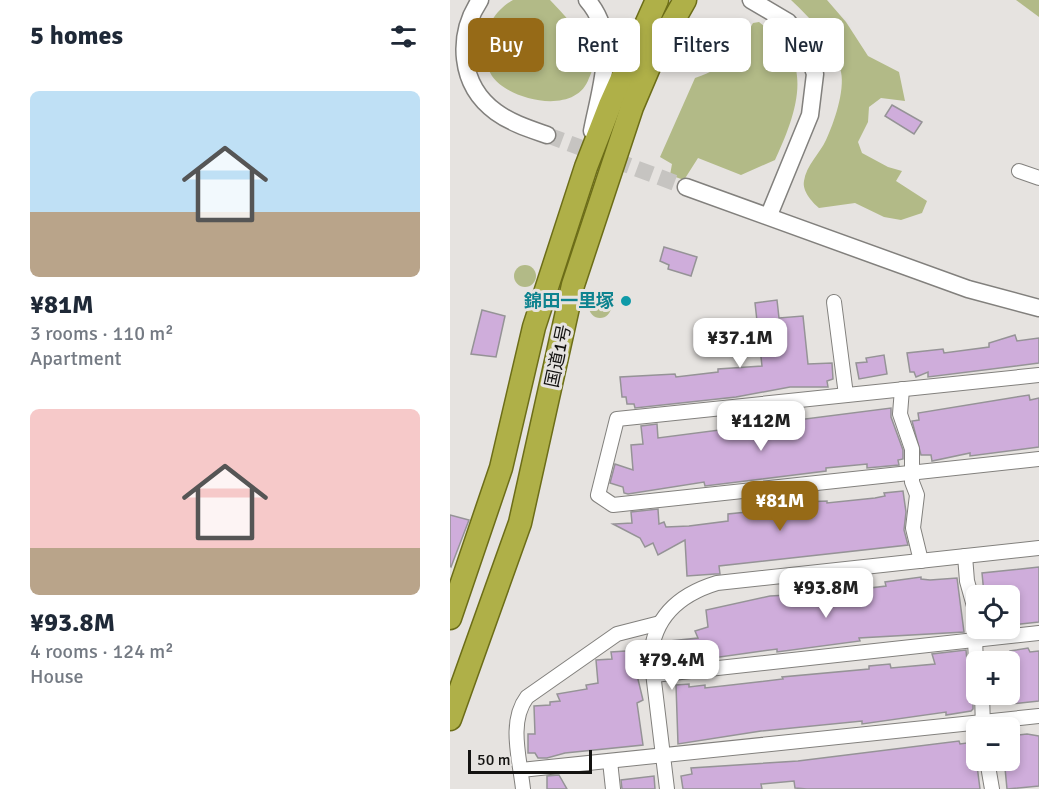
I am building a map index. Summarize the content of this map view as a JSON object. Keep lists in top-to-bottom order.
{
  "streets": {
    "highway": ["国道1号"]
  },
  "places": ["錦田一里塚"],
  "scale_bar": "50 m",
  "page": {
    "heading": "5 homes",
    "chip": [
      "Buy",
      "Rent",
      "Filters",
      "New"
    ],
    "list": [
      {
        "name": "¥81M",
        "note": "3 rooms · 110 m² · Apartment"
      },
      {
        "name": "¥93.8M",
        "note": "4 rooms · 124 m² · House"
      }
    ],
    "price": [
      "¥37.1M",
      "¥112M",
      "¥81M",
      "¥93.8M",
      "¥79.4M"
    ],
    "map_buttons": ["+", "−"],
    "scale": "50 m"
  }
}
